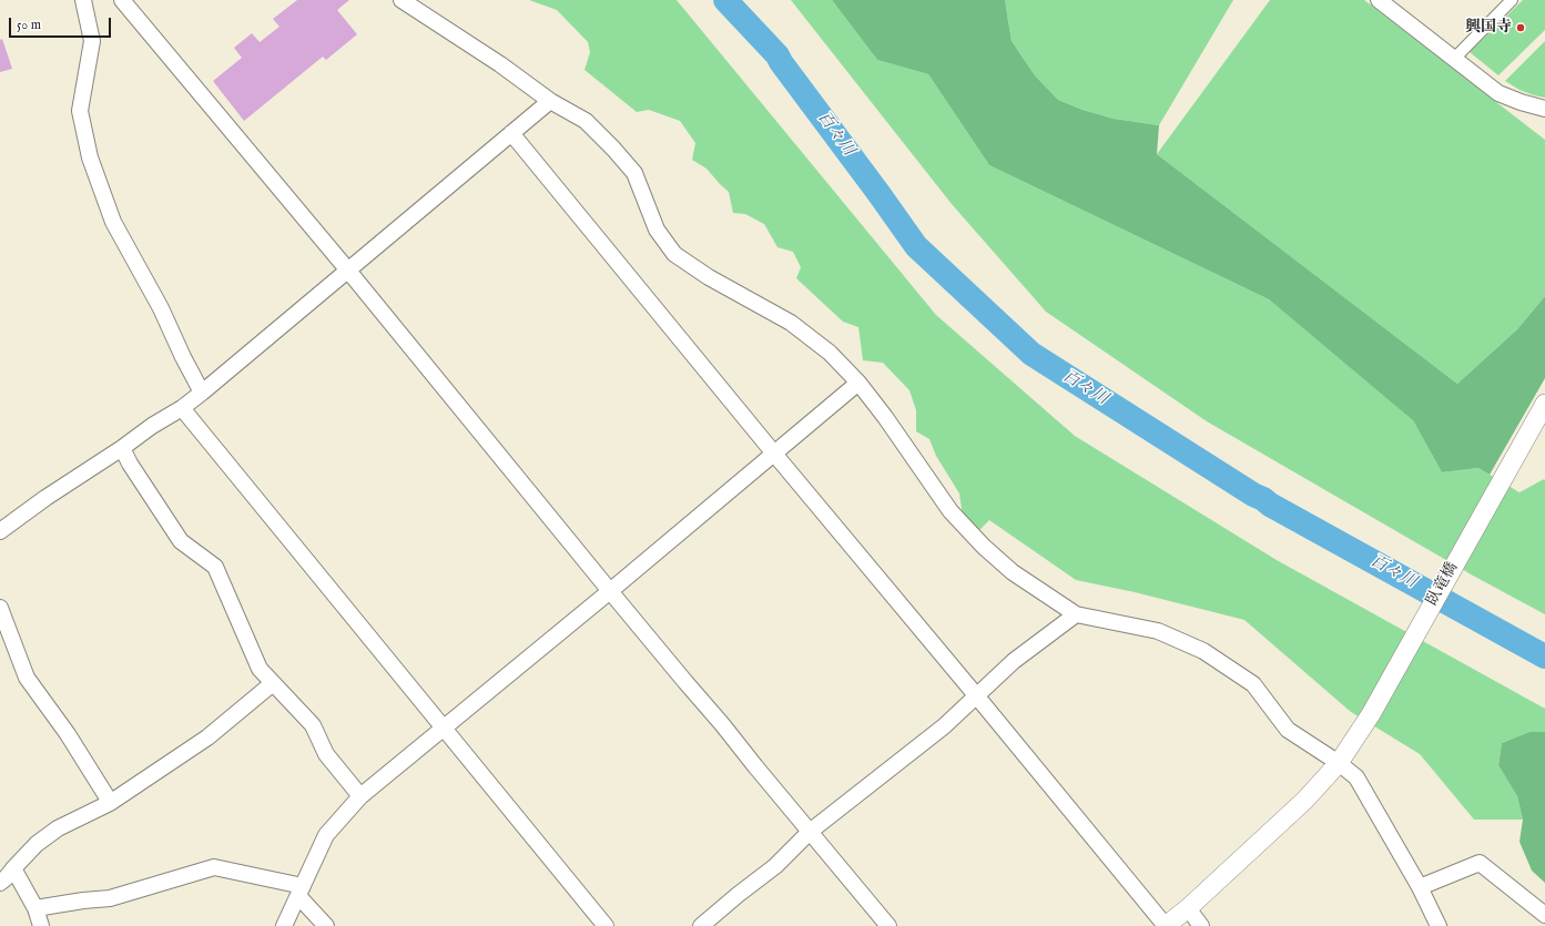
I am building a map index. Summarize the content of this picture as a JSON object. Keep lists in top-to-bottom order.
{
  "streets": {
    "street": ["臥竜橋"]
  },
  "water": ["百々川"],
  "places": ["興国寺"],
  "scale_bar": "50 m"
}
